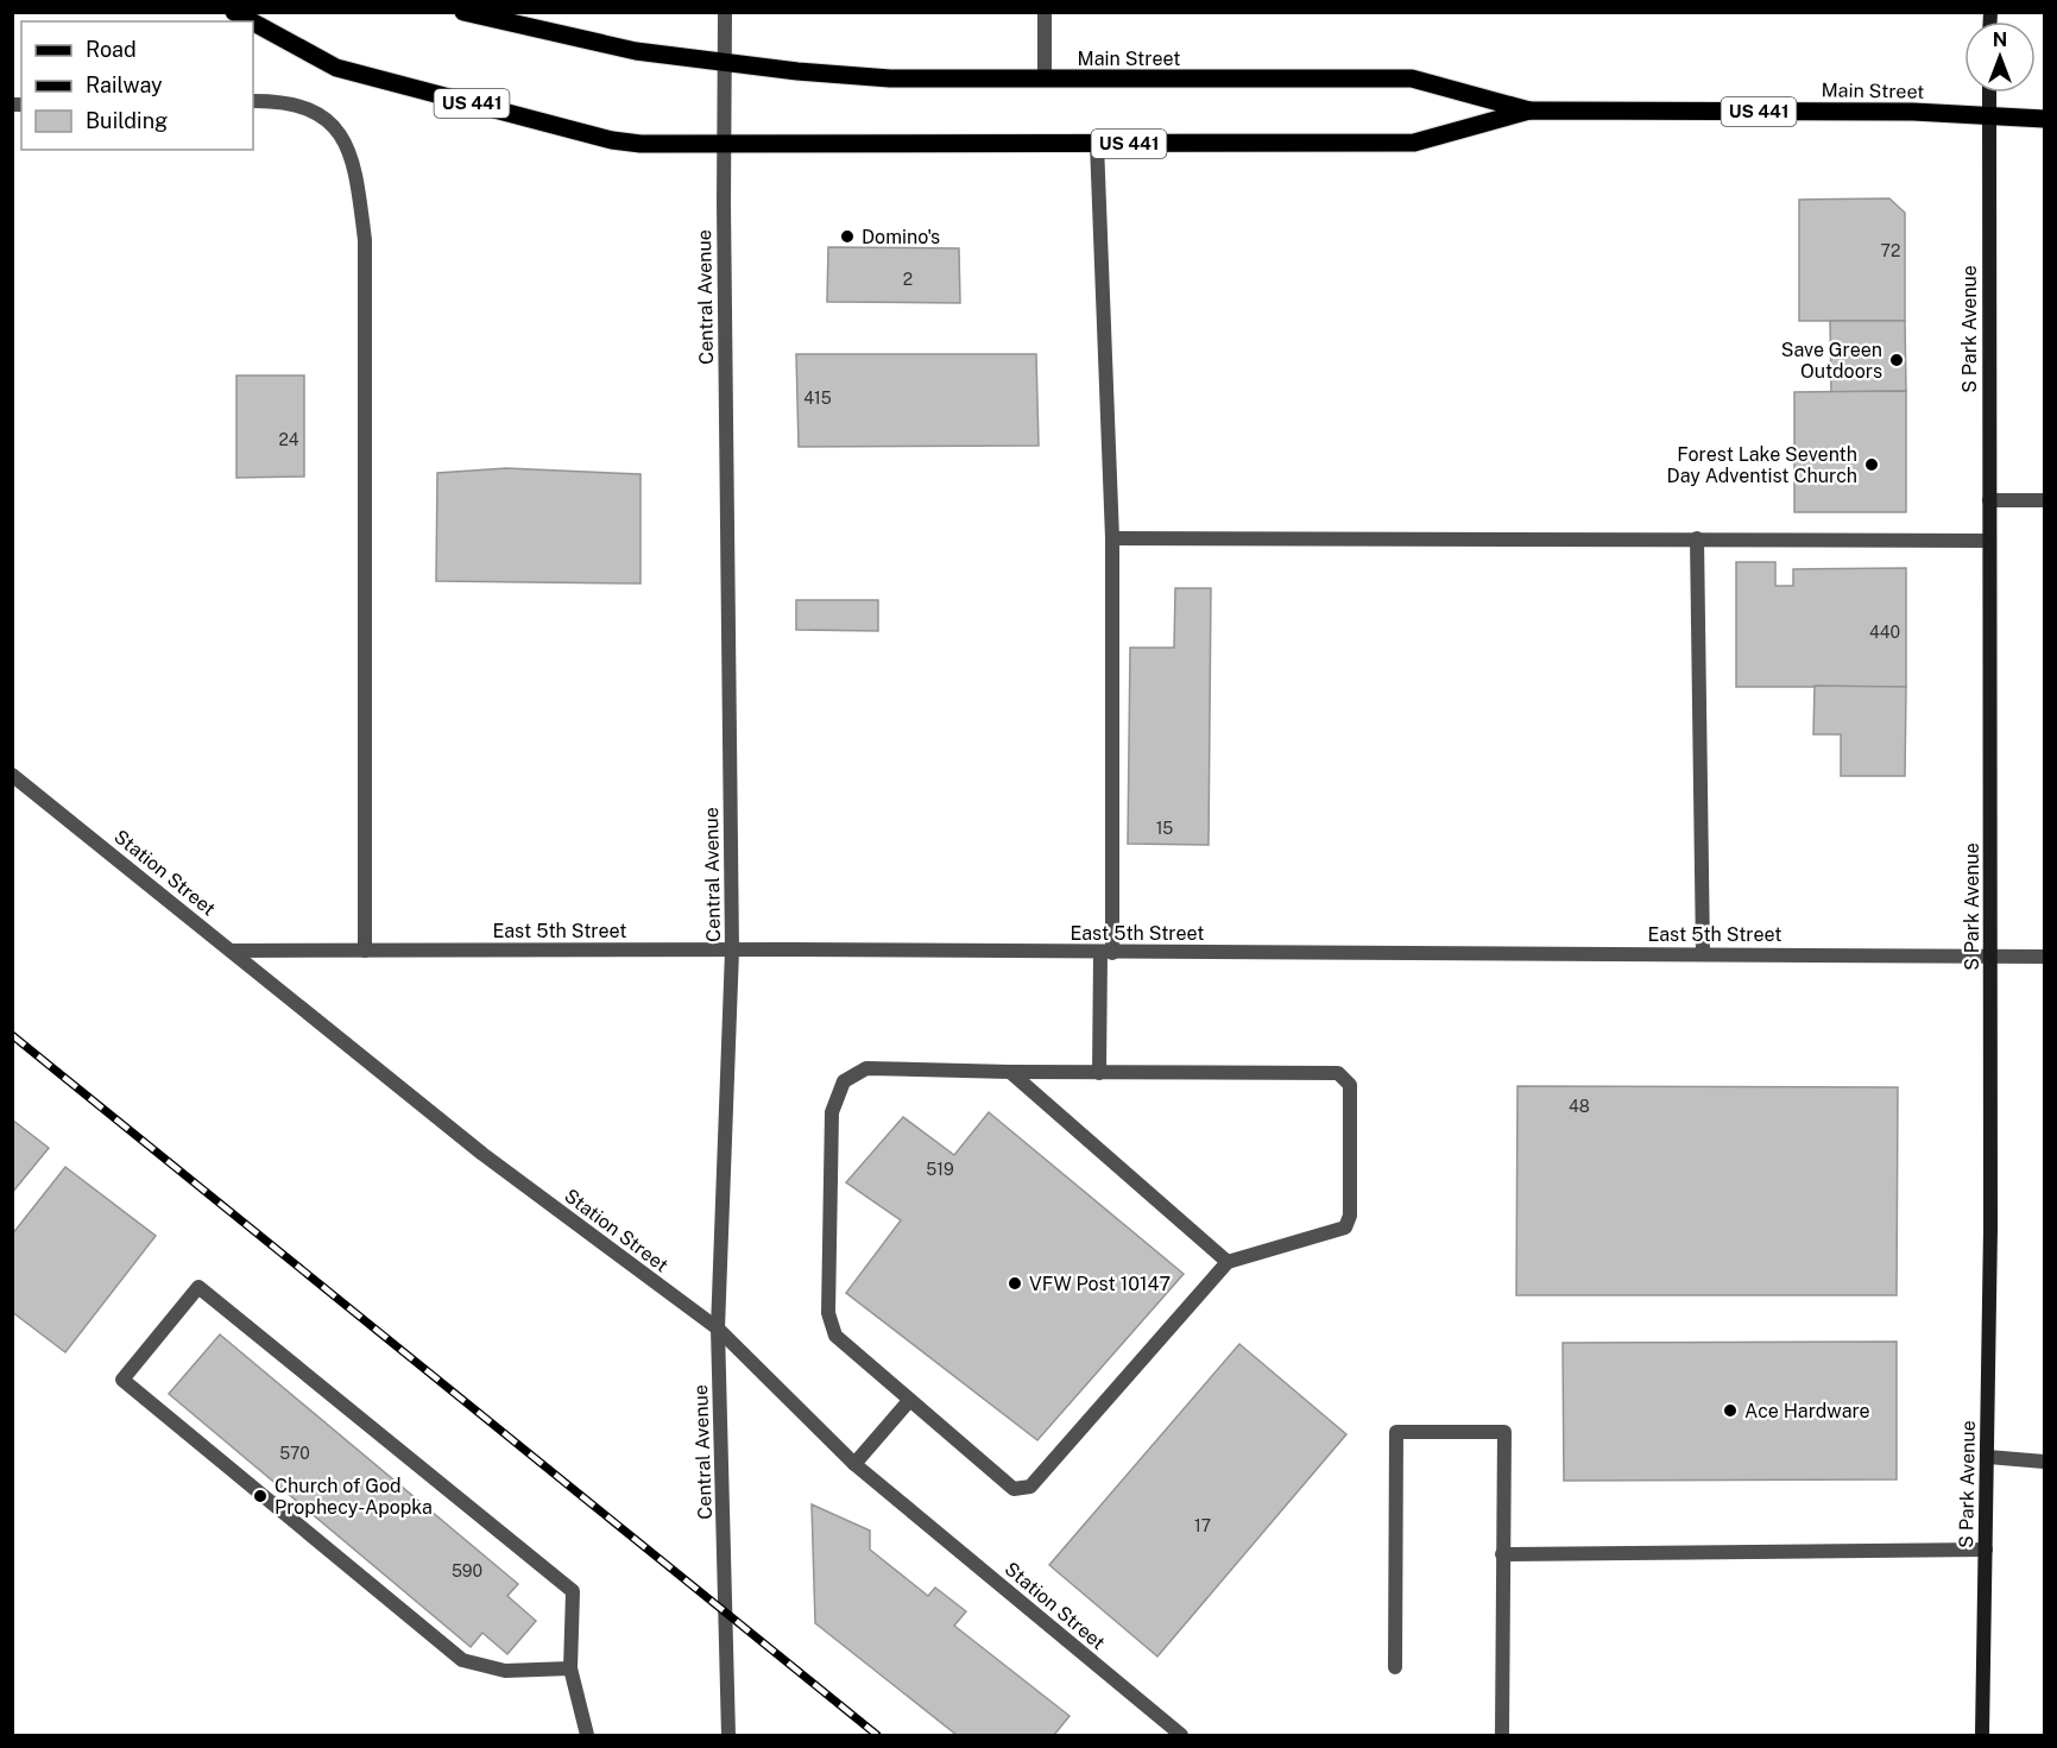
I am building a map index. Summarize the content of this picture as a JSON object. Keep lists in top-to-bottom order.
{
  "streets": {
    "main road": ["Main Street", "US 441", "S Park Avenue"],
    "street": ["Central Avenue", "Station Street", "East 5th Street"]
  },
  "crossings": [
    ["Main Street", "US 441"],
    ["Main Street", "Central Avenue"],
    ["Main Street", "S Park Avenue"],
    ["US 441", "Central Avenue"],
    ["Central Avenue", "Station Street"],
    ["Central Avenue", "East 5th Street"],
    ["S Park Avenue", "East 5th Street"],
    ["Station Street", "East 5th Street"]
  ],
  "places": [
    "Domino's",
    "Save Green Outdoors",
    "Forest Lake Seventh Day Adventist Church",
    "VFW Post 10147",
    "Ace Hardware",
    "Church of God Prophecy-Apopka"
  ],
  "house_numbers": [
    "72",
    "2",
    "415",
    "24",
    "440",
    "15",
    "48",
    "519",
    "570",
    "17",
    "590"
  ],
  "legend": ["Road", "Railway", "Building"],
  "north": "top"
}
